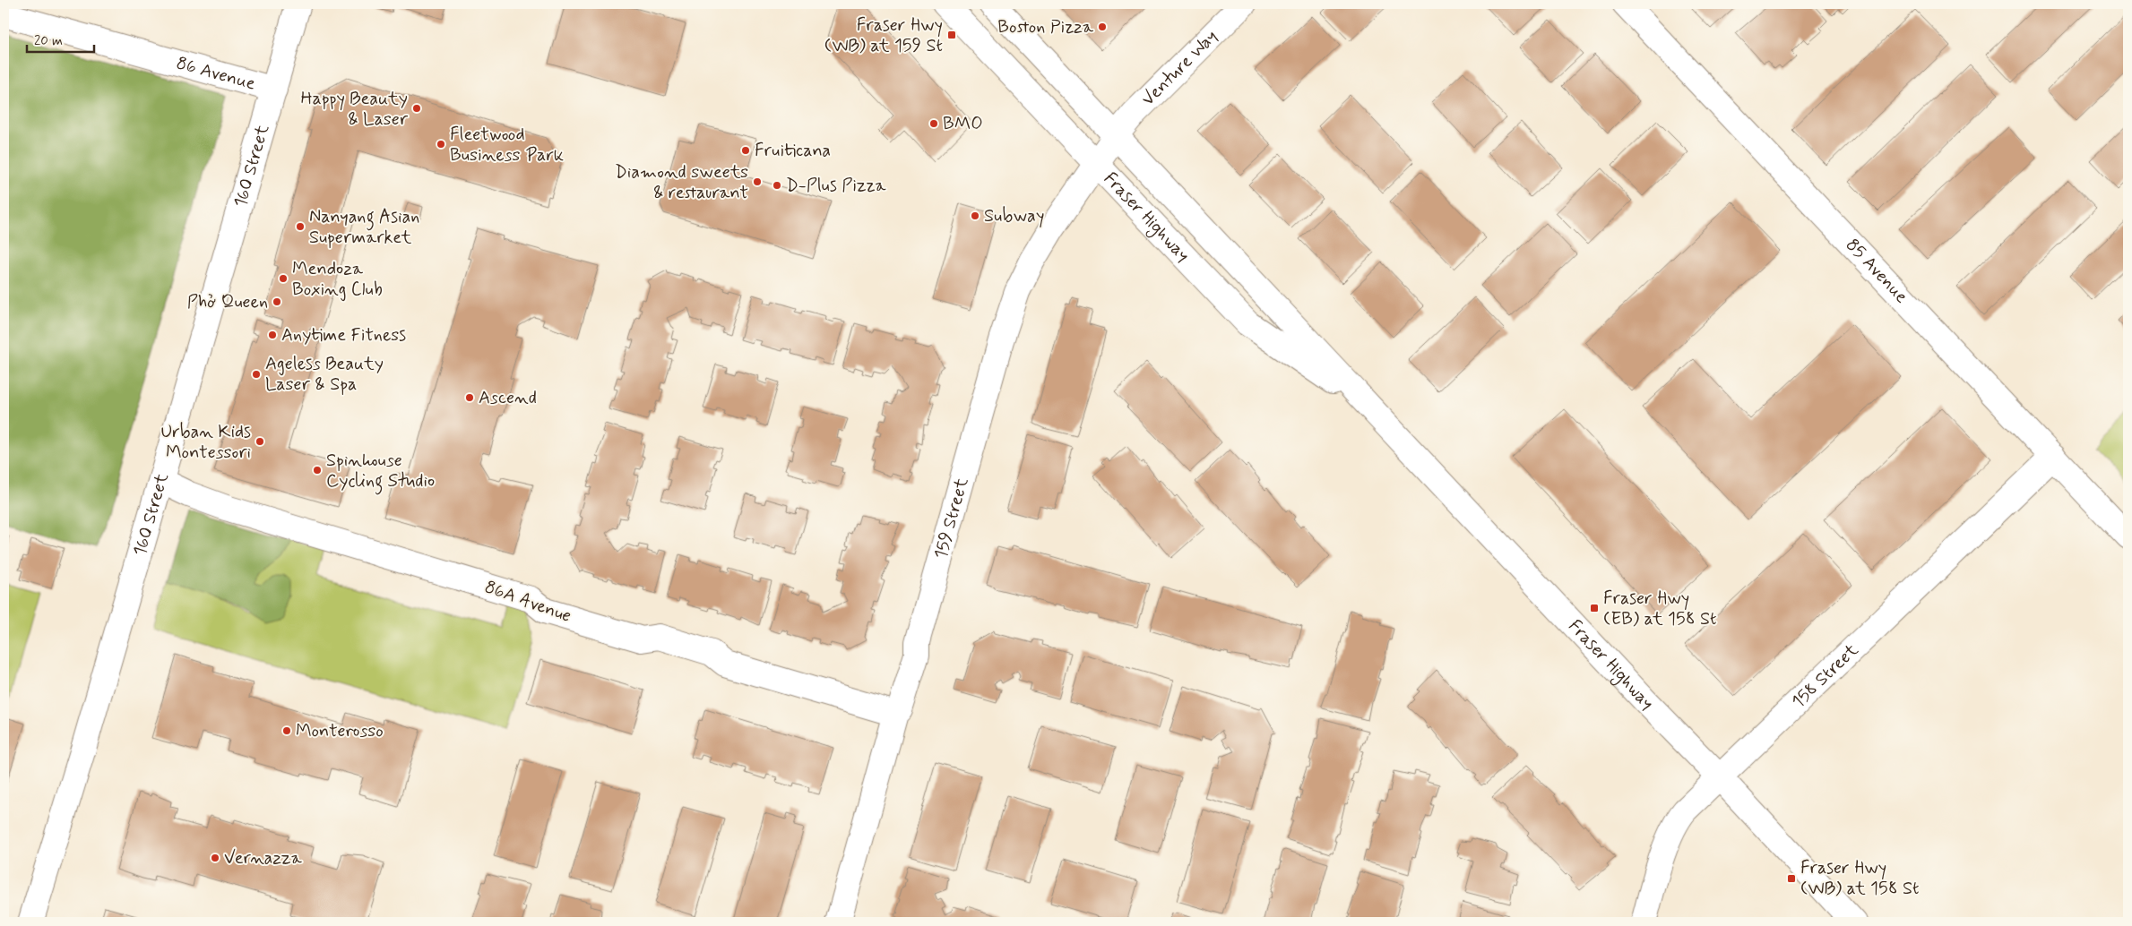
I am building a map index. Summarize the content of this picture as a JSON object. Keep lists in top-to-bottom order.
{
  "streets": {
    "street": [
      "Venture Way",
      "86 Avenue",
      "160 Street",
      "Fraser Highway",
      "85 Avenue",
      "159 Street",
      "86A Avenue",
      "158 Street"
    ]
  },
  "crossings": [
    ["Venture Way", "Fraser Highway"],
    ["Venture Way", "159 Street"],
    ["86 Avenue", "160 Street"],
    ["160 Street", "86A Avenue"],
    ["Fraser Highway", "159 Street"],
    ["Fraser Highway", "158 Street"],
    ["85 Avenue", "158 Street"],
    ["159 Street", "86A Avenue"]
  ],
  "places": {
    "other": [
      "Boston Pizza",
      "Happy Beauty & Laser",
      "BMO",
      "Fleetwood Business Park",
      "Fruiticana",
      "Diamond sweets & restaurant",
      "D-Plus Pizza",
      "Subway",
      "Nanyang Asian Supermarket",
      "Mendoza Boxing Club",
      "Phở Queen",
      "Anytime Fitness",
      "Ageless Beauty Laser & Spa",
      "Ascend",
      "Urban Kids Montessori",
      "Spinhouse Cycling Studio",
      "Monterosso",
      "Vernazza"
    ],
    "transit": ["Fraser Hwy (WB) at 159 St", "Fraser Hwy (EB) at 158 St", "Fraser Hwy (WB) at 158 St"]
  },
  "scale_bar": "20 m"
}
